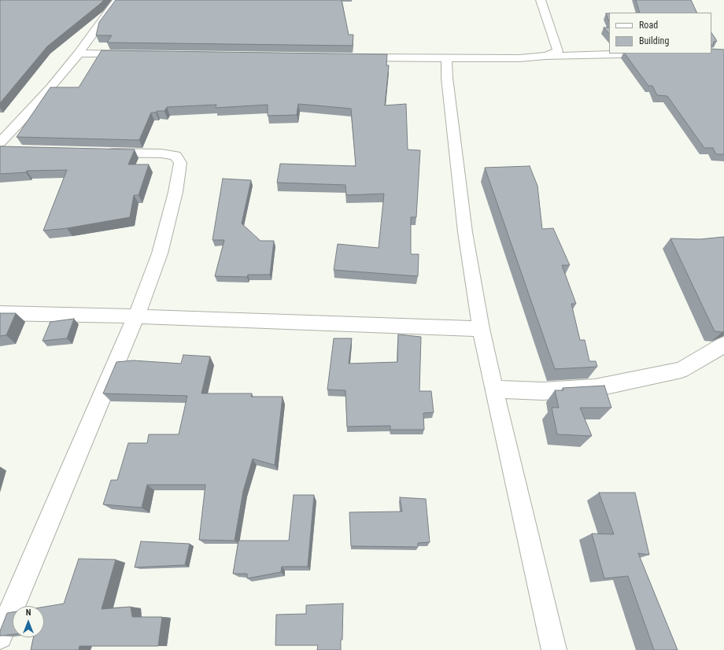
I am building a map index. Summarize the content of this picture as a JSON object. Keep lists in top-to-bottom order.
{
  "legend": ["Road", "Building"],
  "north": "top"
}
